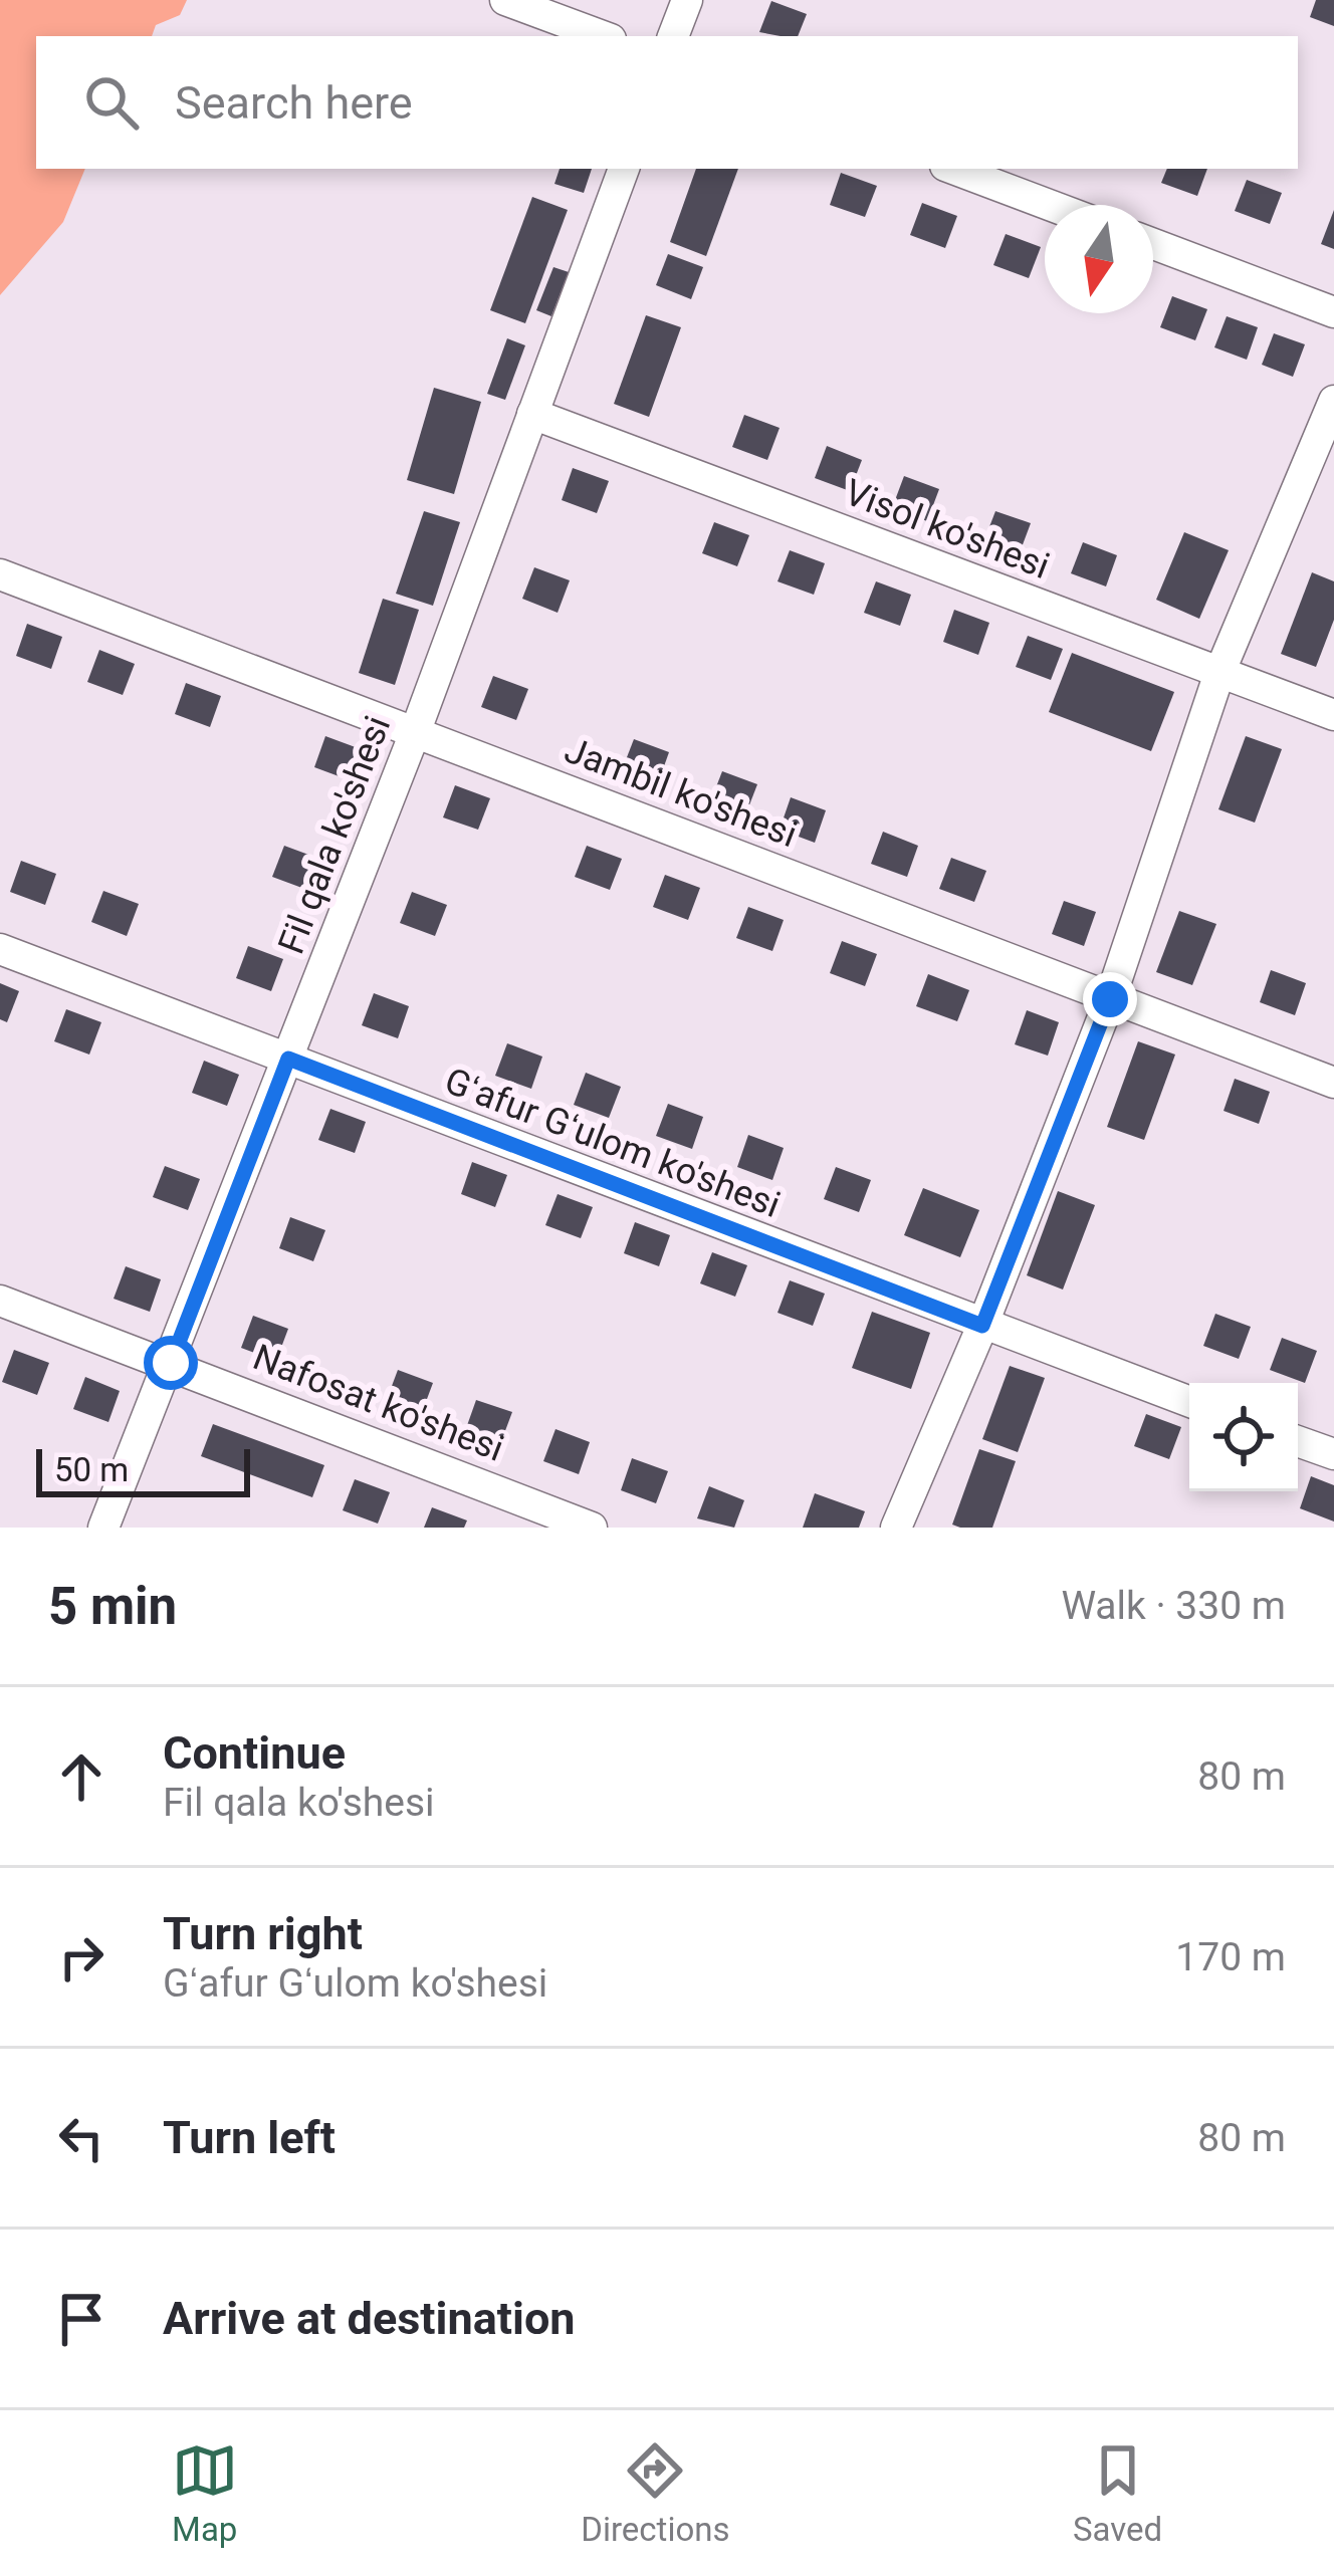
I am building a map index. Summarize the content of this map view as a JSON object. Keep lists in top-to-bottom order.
{
  "streets": {
    "street": [
      "Visol ko'shesi",
      "Jambil ko'shesi",
      "Fil qala ko'shesi",
      "Gʻafur Gʻulom ko'shesi",
      "Nafosat ko'shesi"
    ]
  },
  "crossings": [
    ["Visol ko'shesi", "Fil qala ko'shesi"],
    ["Jambil ko'shesi", "Fil qala ko'shesi"],
    ["Fil qala ko'shesi", "Gʻafur Gʻulom ko'shesi"],
    ["Fil qala ko'shesi", "Nafosat ko'shesi"]
  ],
  "scale_bar": "50 m",
  "north": "bottom",
  "page": {
    "search": "Search here",
    "scale": "50 m",
    "heading": ["5 min", "Walk · 330 m"],
    "list": [
      ["Continue", "Fil qala ko'shesi", "80 m"],
      ["Turn right", "Gʻafur Gʻulom ko'shesi", "170 m"],
      ["Turn left", "80 m"],
      "Arrive at destination"
    ],
    "nav": ["Map", "Directions", "Saved"]
  }
}
